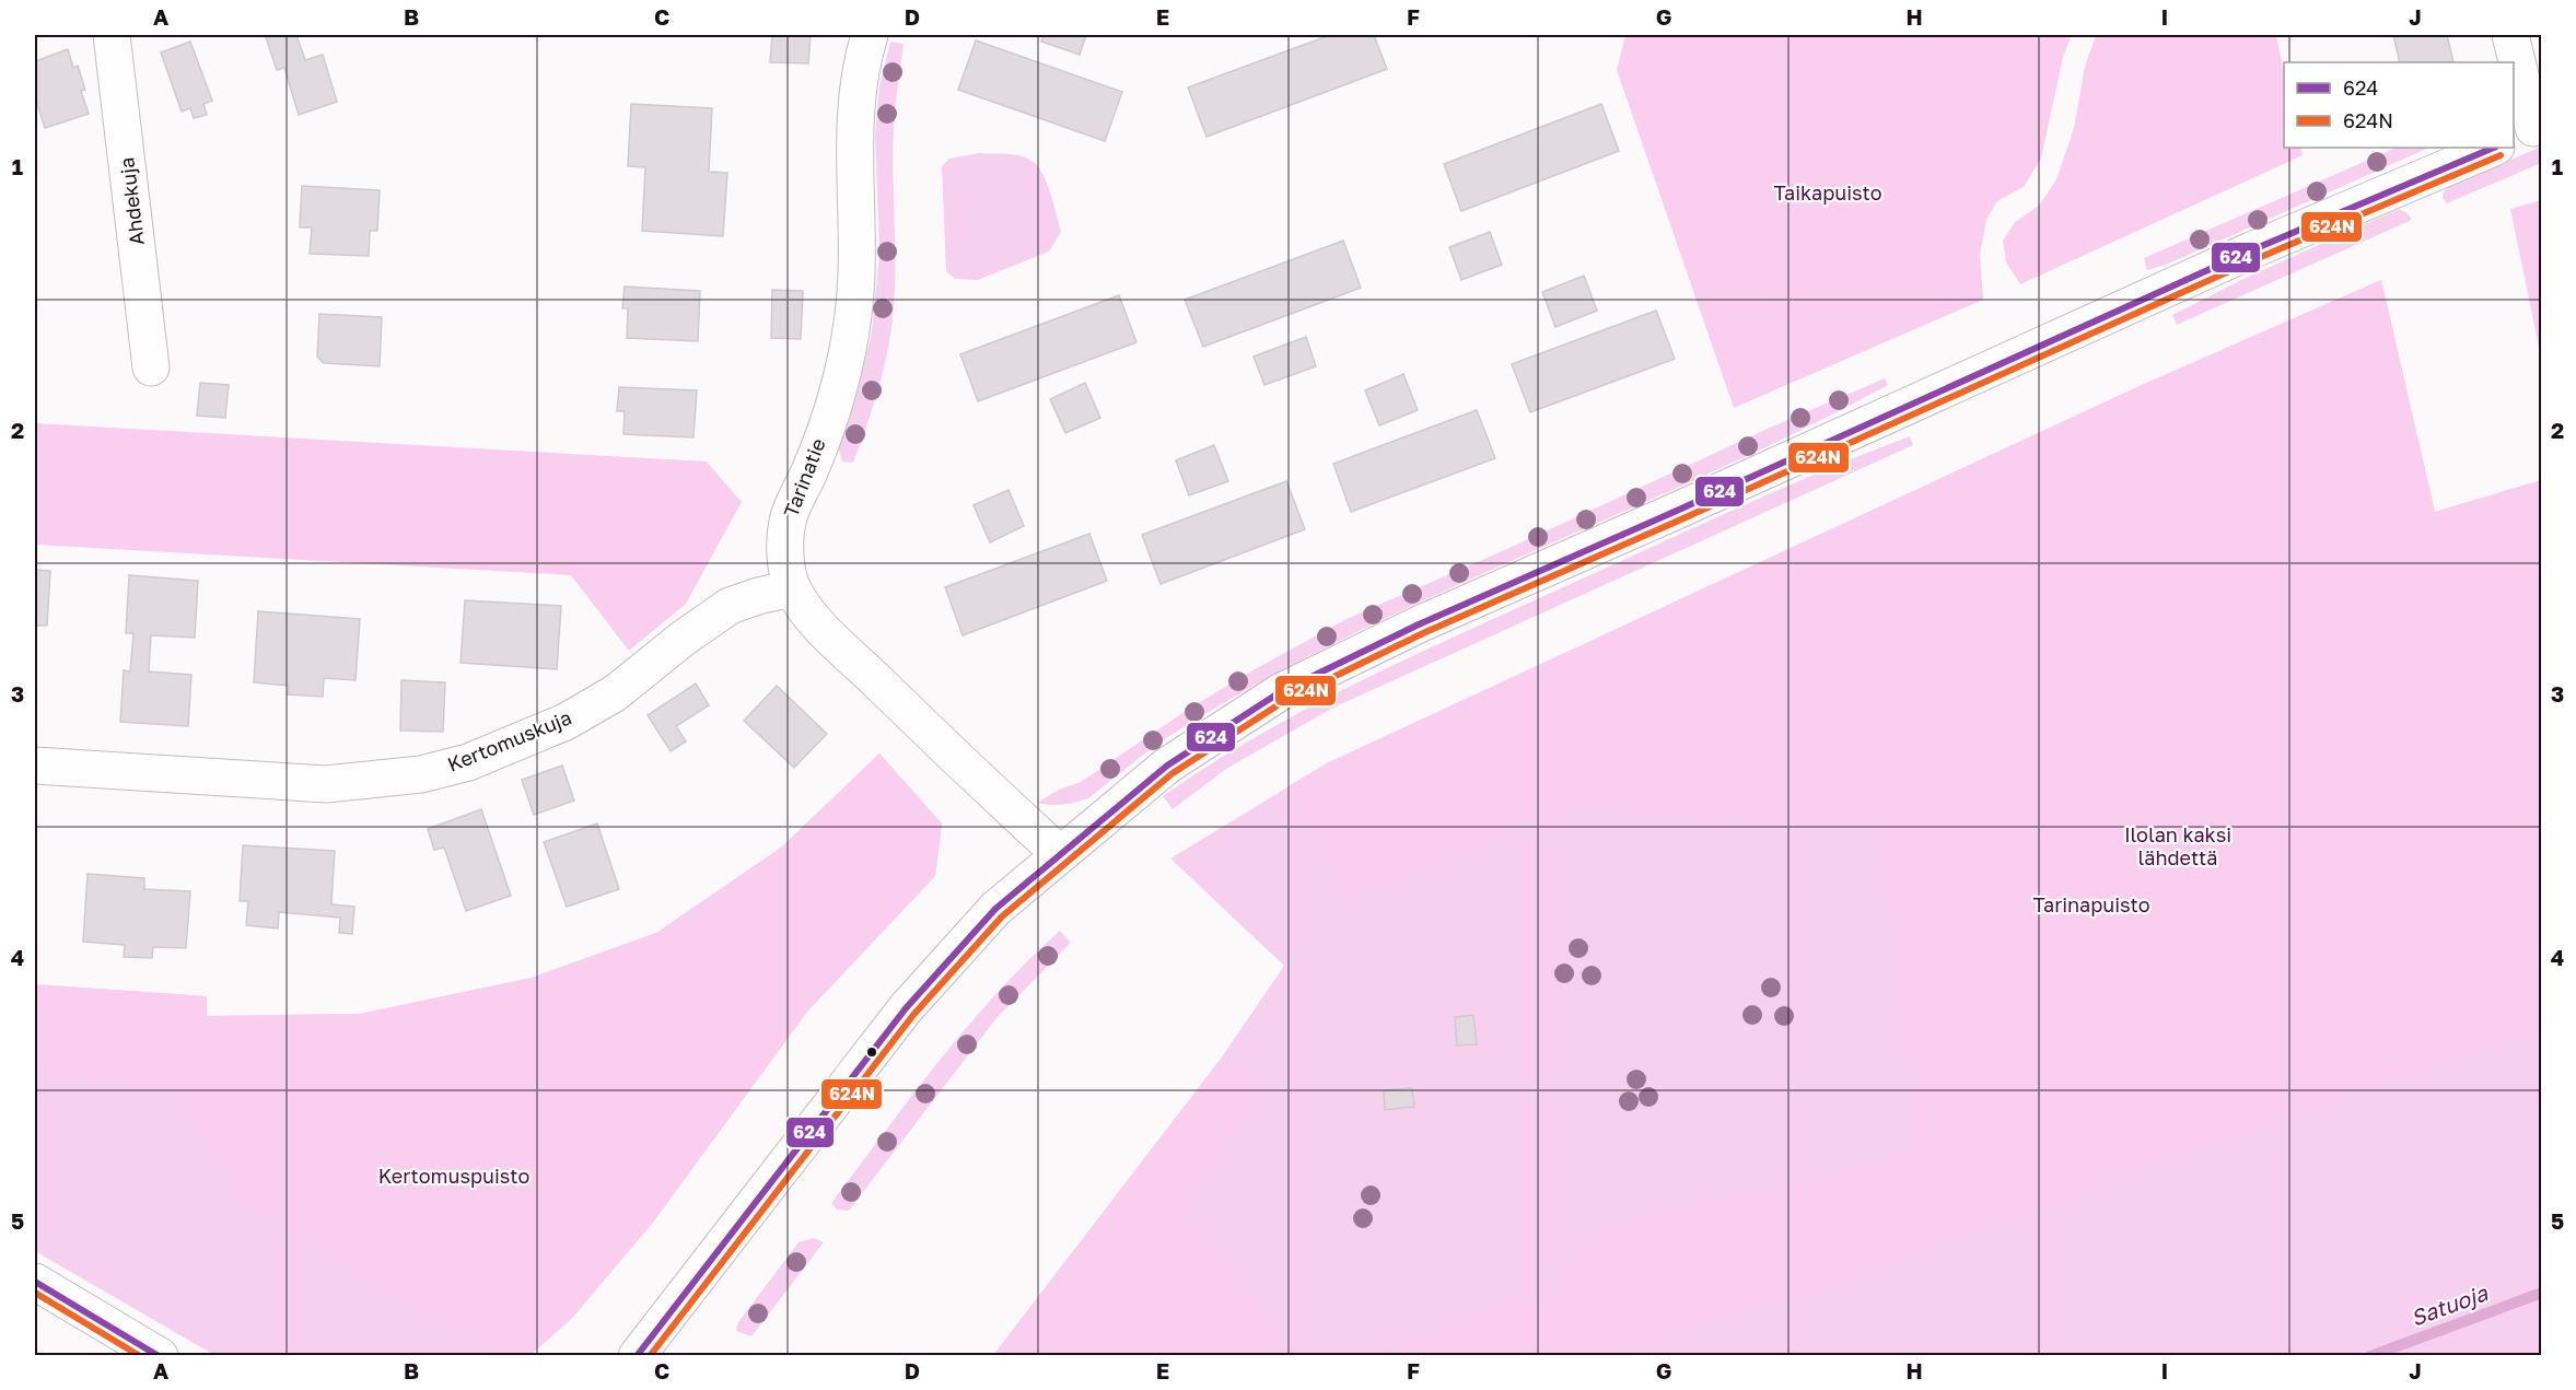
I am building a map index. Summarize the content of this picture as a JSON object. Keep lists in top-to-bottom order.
{
  "streets": {
    "street": ["Ahdekuja", "Tarinatie", "Kertomuskuja"]
  },
  "crossings": [
    ["Tarinatie", "Kertomuskuja"]
  ],
  "water": ["Satuoja"],
  "parks": [
    "Taikapuisto",
    "Ilolan kaksi lähdettä",
    "Tarinapuisto",
    "Kertomuspuisto"
  ],
  "lines": ["transit line 624", "transit line 624N"],
  "legend": ["624", "624N"],
  "grid": {
    "columns": [
      "A",
      "B",
      "C",
      "D",
      "E",
      "F",
      "G",
      "H",
      "I",
      "J"
    ],
    "rows": [
      "1",
      "2",
      "3",
      "4",
      "5"
    ]
  }
}
